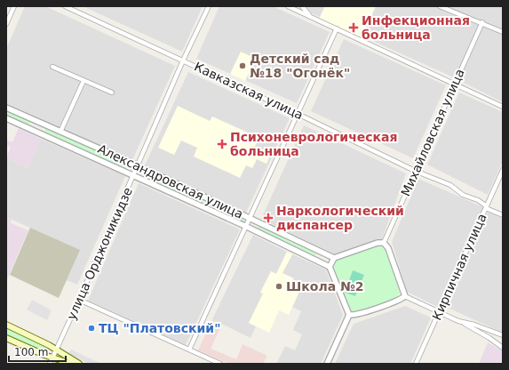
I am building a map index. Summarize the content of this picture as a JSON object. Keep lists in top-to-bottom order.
{
  "streets": {
    "street": [
      "Кавказская улица",
      "Михайловская улица",
      "Александровская улица",
      "улица Орджоникидзе",
      "Кирпичная улица"
    ]
  },
  "crossings": [
    ["Кавказская улица", "Михайловская улица"],
    ["Кавказская улица", "улица Орджоникидзе"],
    ["Кавказская улица", "Кирпичная улица"],
    ["Александровская улица", "улица Орджоникидзе"]
  ],
  "places": {
    "health": ["Инфекционная больница", "Психоневрологическая больница", "Наркологический диспансер"],
    "other": ["Детский сад №18 \"Огонёк\"", "Школа №2", "ТЦ \"Платовский\""]
  },
  "scale_bar": "100 m"
}
